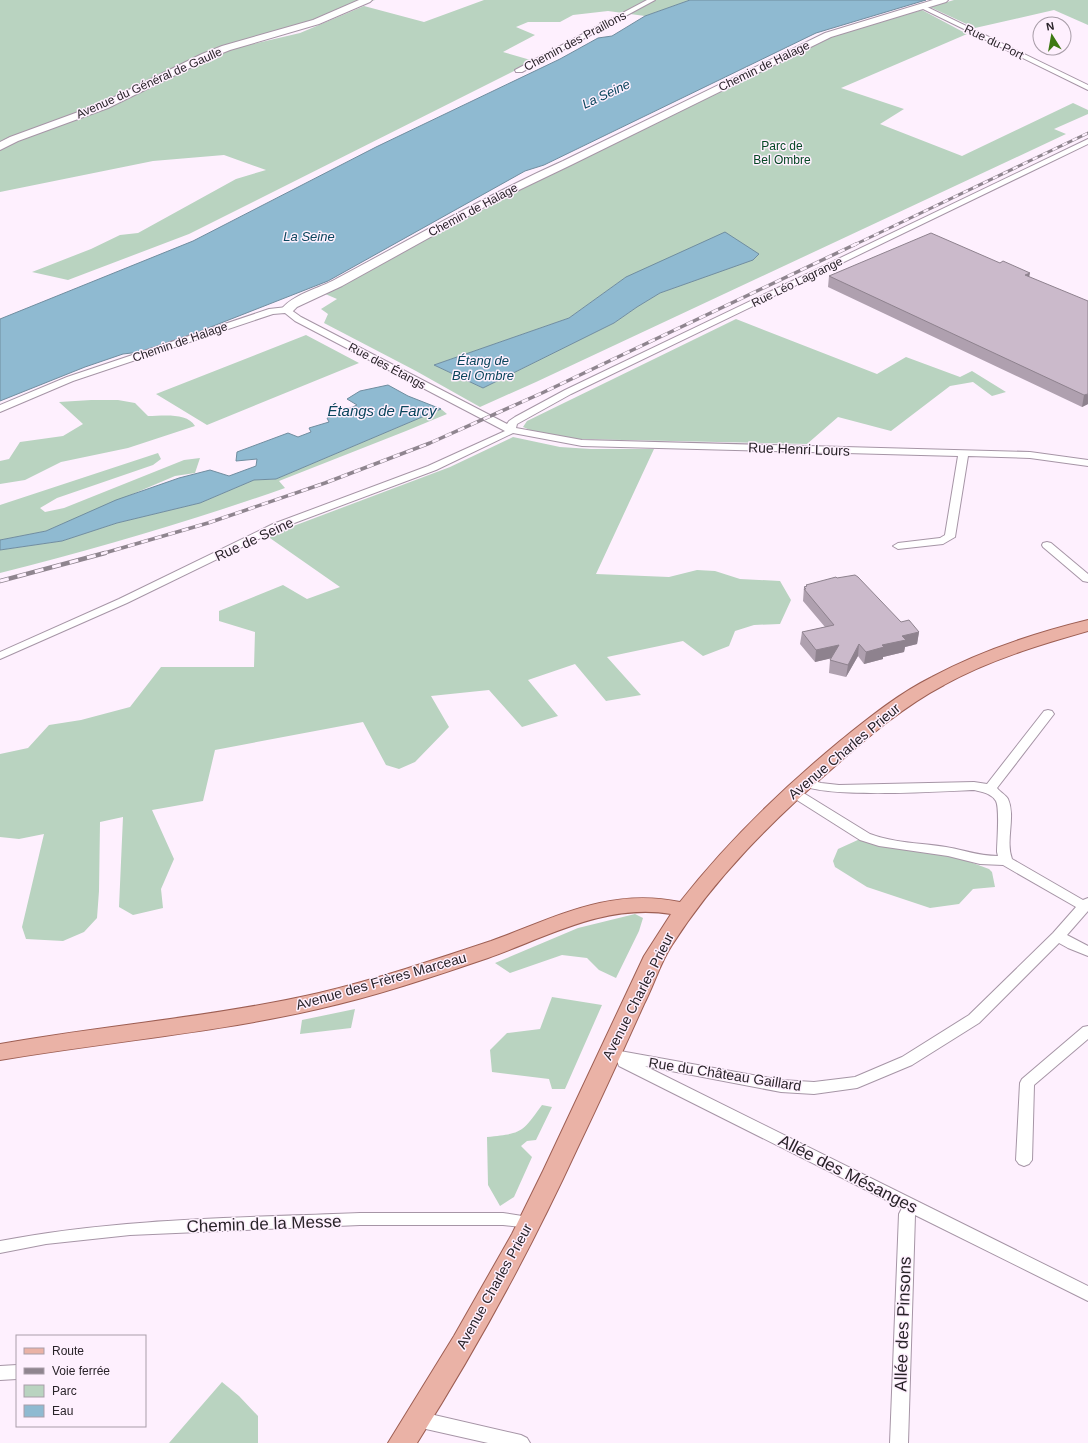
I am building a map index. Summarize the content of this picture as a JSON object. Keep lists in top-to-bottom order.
{
  "streets": {
    "main road": ["Avenue Charles Prieur", "Avenue des Frères Marceau"],
    "street": [
      "Chemin des Praillons",
      "Rue du Port",
      "Chemin de Halage",
      "Avenue du Général de Gaulle",
      "Rue Léo Lagrange",
      "Rue des Étangs",
      "Rue Henri Lours",
      "Rue de Seine",
      "Rue du Château Gaillard",
      "Allée des Mésanges",
      "Chemin de la Messe",
      "Allée des Pinsons"
    ]
  },
  "crossings": [
    ["Rue du Port", "Chemin de Halage"],
    ["Chemin de Halage", "Rue des Étangs"],
    ["Rue Léo Lagrange", "Rue des Étangs"],
    ["Rue Léo Lagrange", "Rue Henri Lours"],
    ["Rue Léo Lagrange", "Rue de Seine"],
    ["Rue des Étangs", "Rue Henri Lours"],
    ["Rue des Étangs", "Rue de Seine"],
    ["Rue Henri Lours", "Rue de Seine"],
    ["Avenue Charles Prieur", "Avenue des Frères Marceau"],
    ["Avenue Charles Prieur", "Rue du Château Gaillard"],
    ["Avenue Charles Prieur", "Allée des Mésanges"],
    ["Avenue Charles Prieur", "Chemin de la Messe"],
    ["Rue du Château Gaillard", "Allée des Mésanges"],
    ["Allée des Mésanges", "Allée des Pinsons"]
  ],
  "water": ["La Seine", "Étang de Bel Ombre", "Étangs de Farcy"],
  "parks": ["Parc de Bel Ombre"],
  "legend": [
    "Route",
    "Voie ferrée",
    "Parc",
    "Eau"
  ],
  "north": "top"
}
